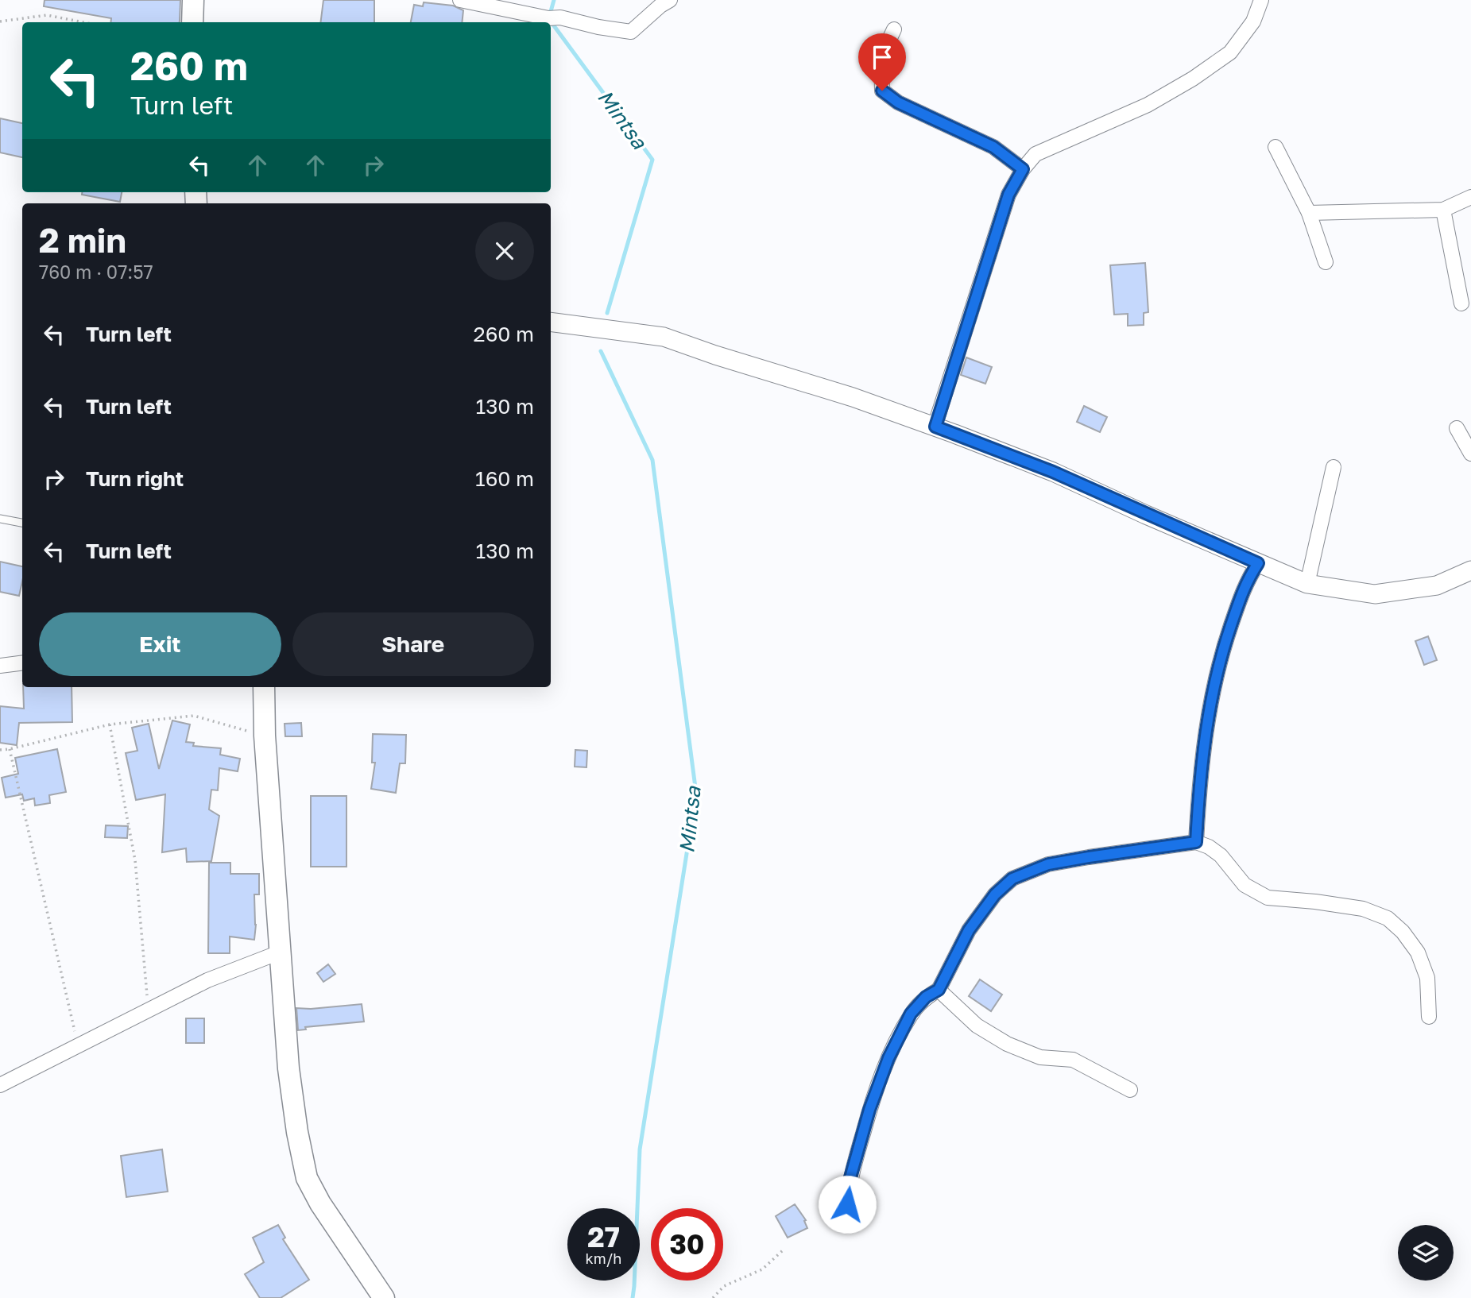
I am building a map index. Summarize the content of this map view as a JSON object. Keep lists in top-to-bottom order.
{
  "water": ["Mintsa"],
  "page": {
    "turn": ["260 m", "Turn left"],
    "heading": ["2 min", "760 m · 07:57"],
    "list": [
      {
        "name": "Turn left",
        "value": "260 m"
      },
      {
        "name": "Turn left",
        "value": "130 m"
      },
      {
        "name": "Turn right",
        "value": "160 m"
      },
      {
        "name": "Turn left",
        "value": "130 m"
      }
    ],
    "buttons": ["Exit", "Share"],
    "speed": "27 km/h",
    "limit": "30"
  }
}
